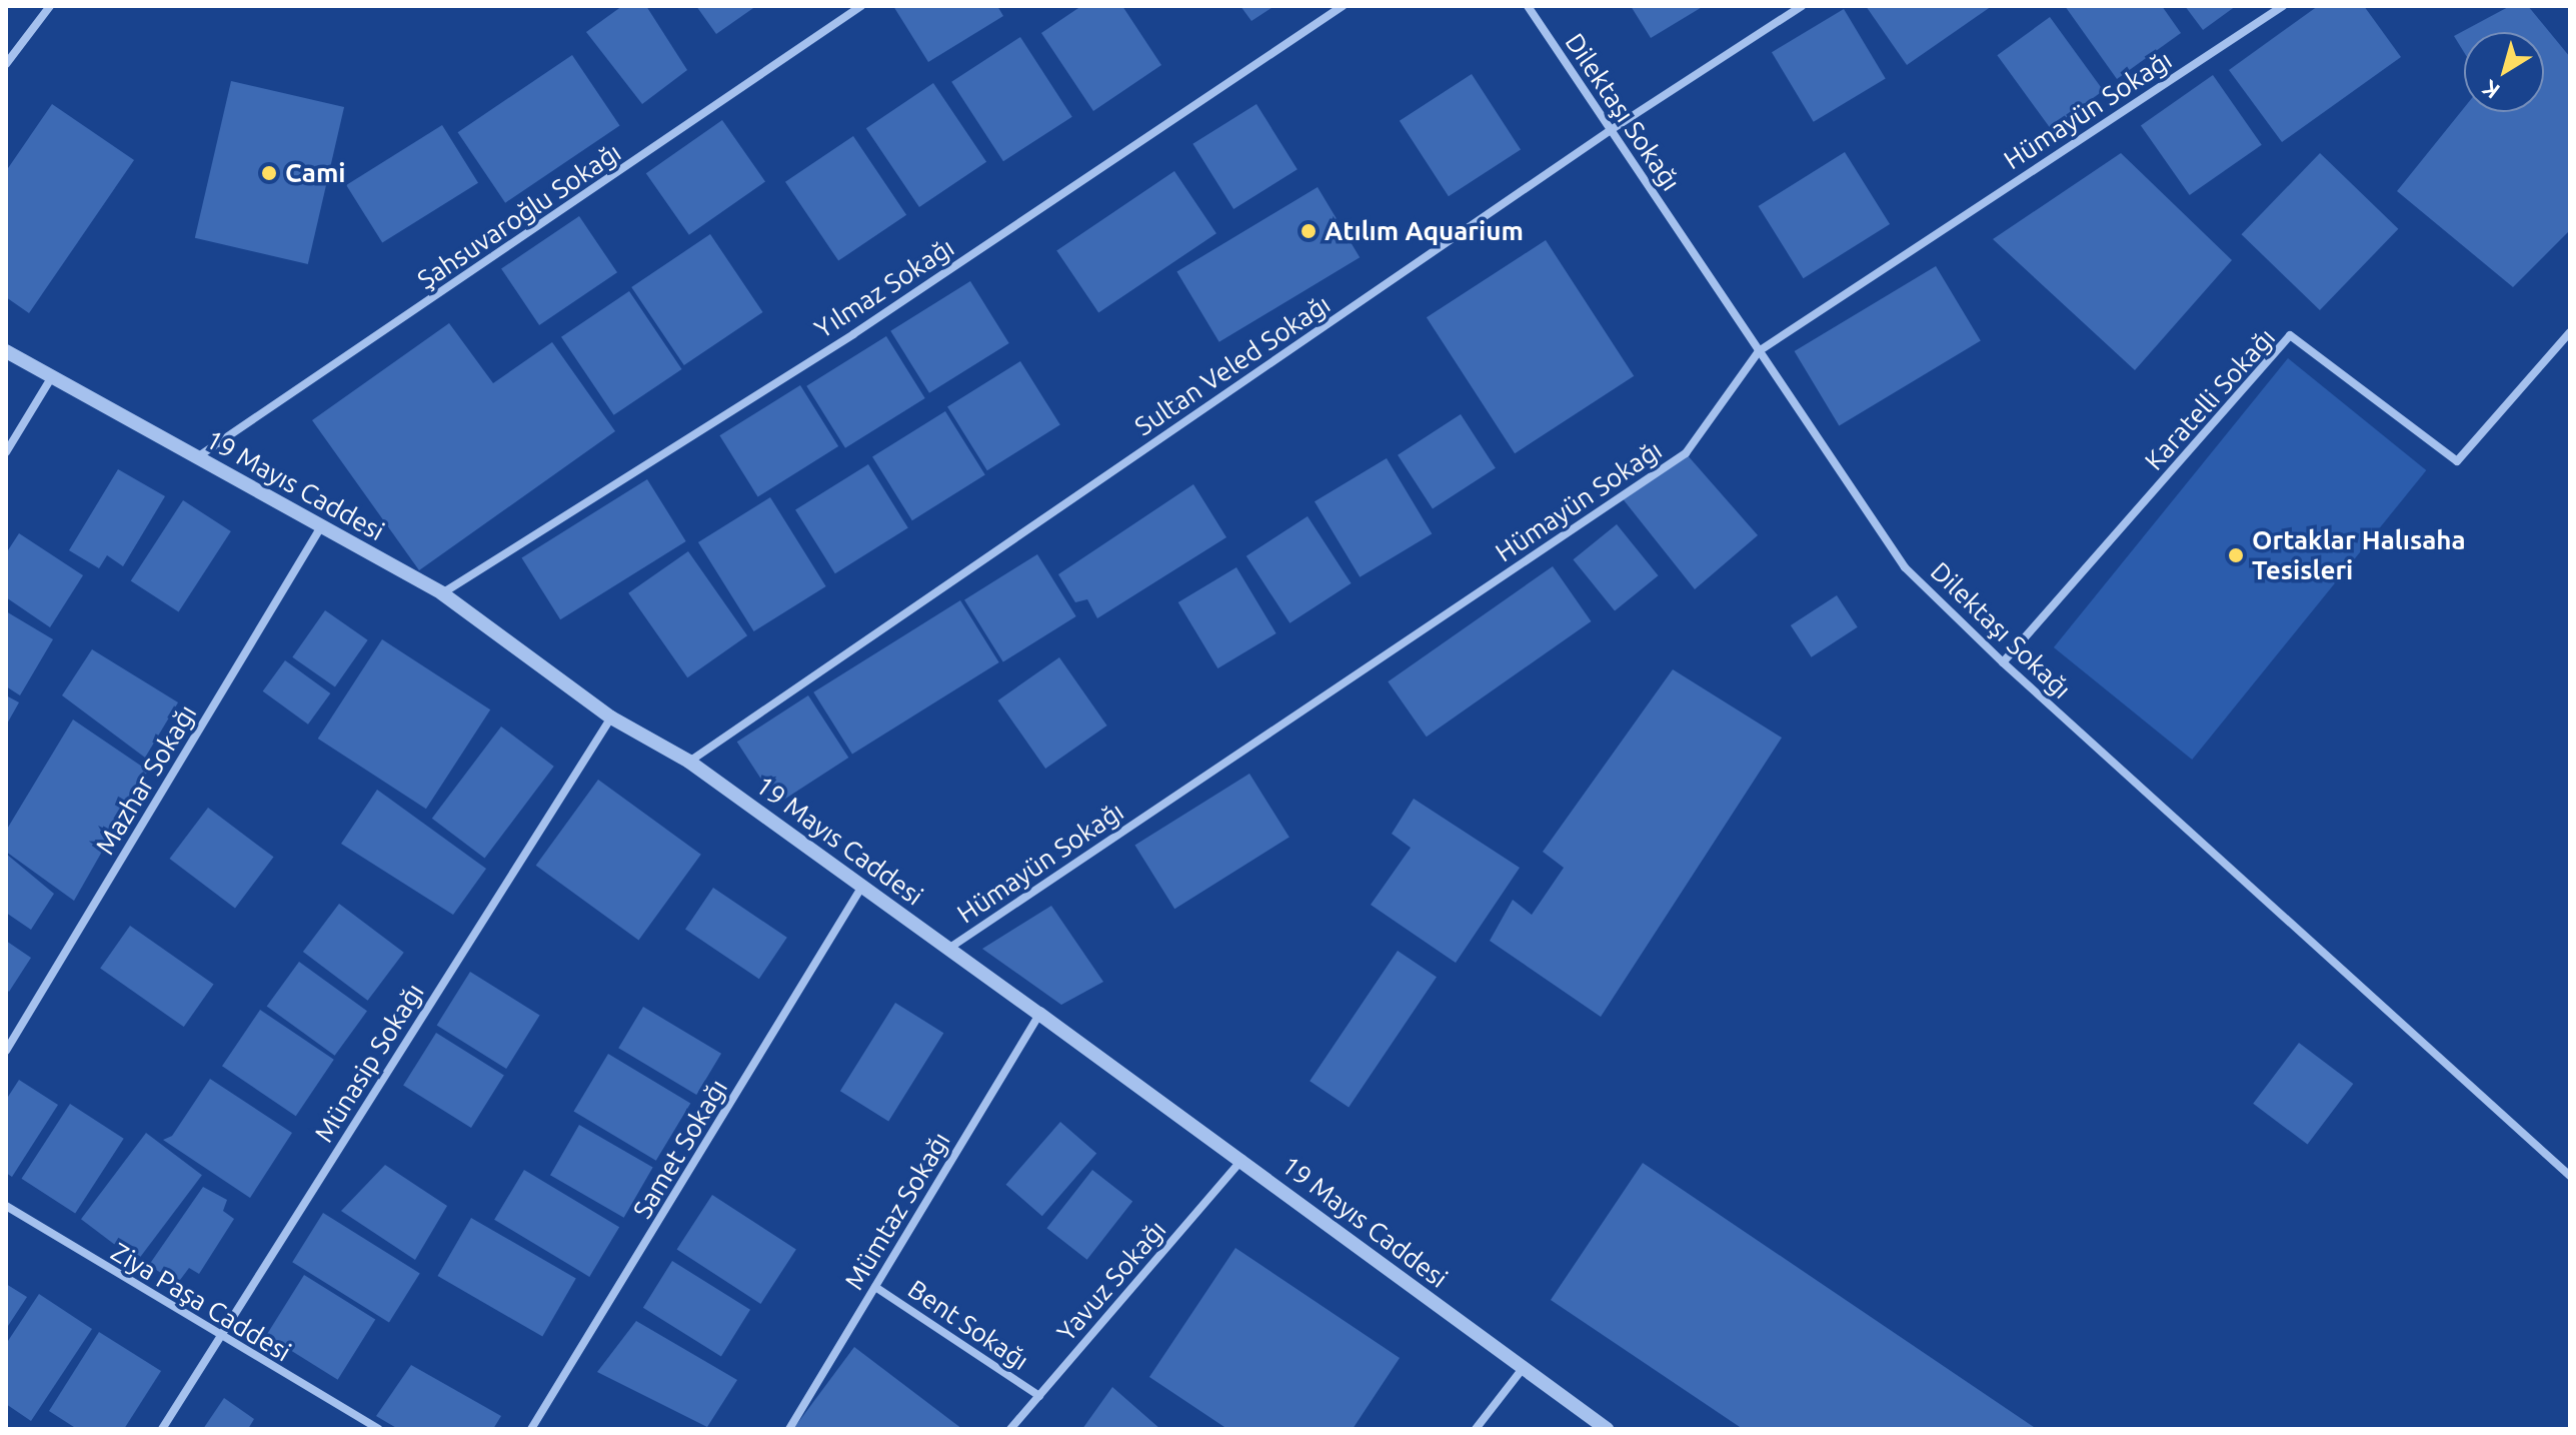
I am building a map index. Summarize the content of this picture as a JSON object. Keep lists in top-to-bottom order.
{
  "streets": {
    "street": [
      "Hümayün Sokağı",
      "Dilektaşı Sokağı",
      "Şahsuvaroğlu Sokağı",
      "Yılmaz Sokağı",
      "Sultan Veled Sokağı",
      "Karatelli Sokağı",
      "19 Mayıs Caddesi",
      "Mazhar Sokağı",
      "Münasip Sokağı",
      "Samet Sokağı",
      "Mümtaz Sokağı",
      "Yavuz Sokağı",
      "Ziya Paşa Caddesi",
      "Bent Sokağı"
    ]
  },
  "crossings": [
    ["Hümayün Sokağı", "Dilektaşı Sokağı"],
    ["Hümayün Sokağı", "19 Mayıs Caddesi"],
    ["Dilektaşı Sokağı", "Sultan Veled Sokağı"],
    ["Dilektaşı Sokağı", "Karatelli Sokağı"],
    ["Şahsuvaroğlu Sokağı", "19 Mayıs Caddesi"],
    ["Yılmaz Sokağı", "19 Mayıs Caddesi"],
    ["Sultan Veled Sokağı", "19 Mayıs Caddesi"],
    ["19 Mayıs Caddesi", "Mazhar Sokağı"],
    ["19 Mayıs Caddesi", "Münasip Sokağı"],
    ["19 Mayıs Caddesi", "Samet Sokağı"],
    ["19 Mayıs Caddesi", "Mümtaz Sokağı"],
    ["19 Mayıs Caddesi", "Yavuz Sokağı"],
    ["Münasip Sokağı", "Ziya Paşa Caddesi"],
    ["Mümtaz Sokağı", "Bent Sokağı"],
    ["Yavuz Sokağı", "Bent Sokağı"]
  ],
  "places": ["Cami", "Atılım Aquarium", "Ortaklar Halısaha Tesisleri"],
  "north": "bottom left"
}
